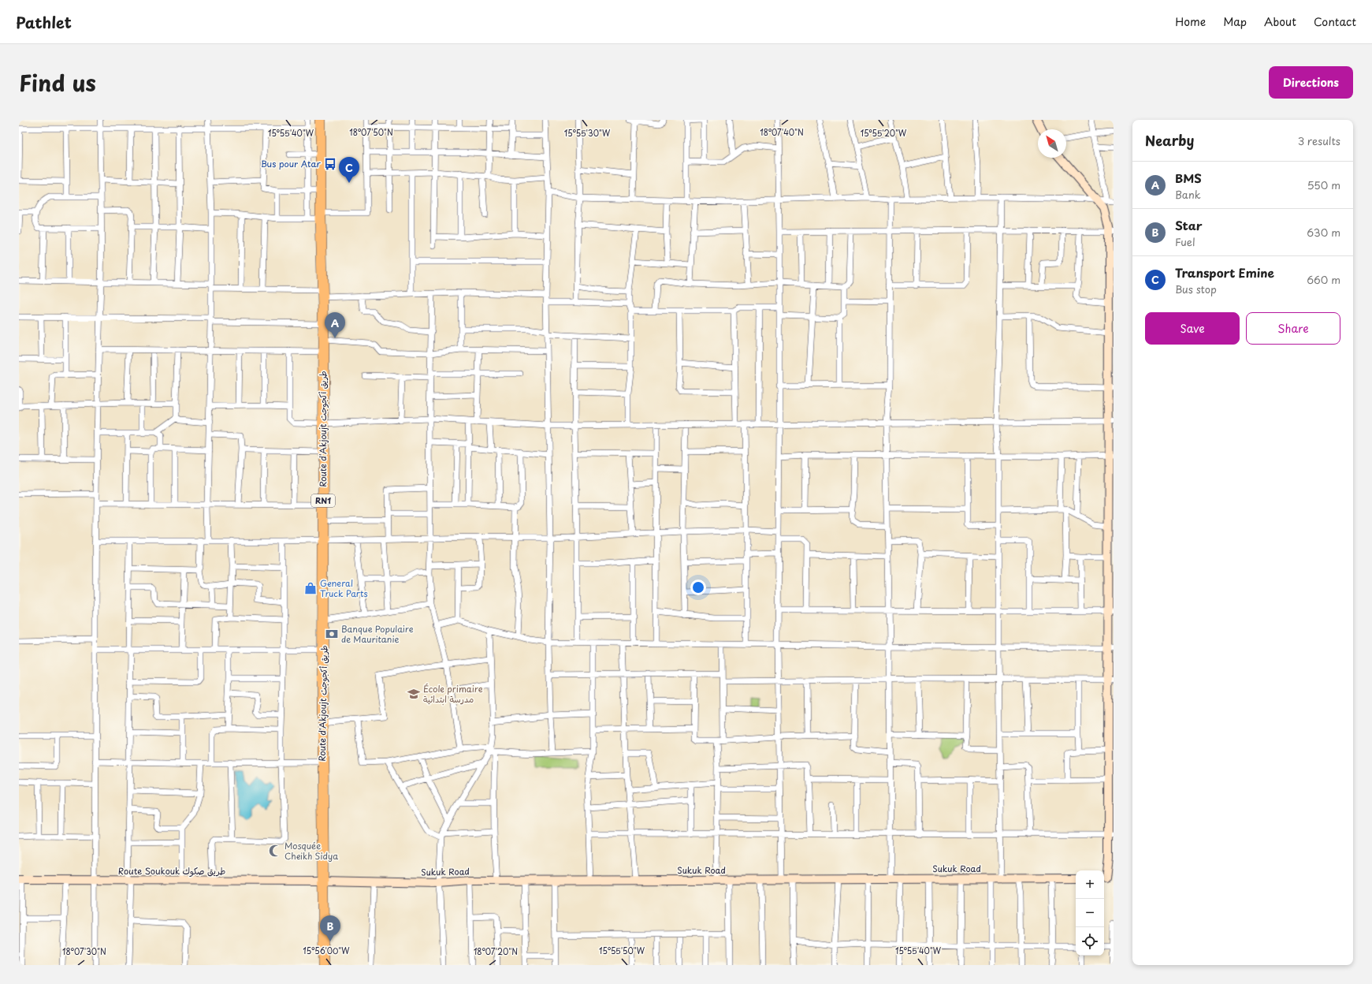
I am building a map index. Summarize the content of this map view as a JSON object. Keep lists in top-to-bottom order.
{
  "streets": {
    "highway": ["Route d'Akjoujt طريق أكجوجت", "RN1"],
    "street": ["Sukuk Road", "Route Soukouk طريق صكوك"]
  },
  "crossings": [
    ["Route d'Akjoujt طريق أكجوجت", "Sukuk Road"],
    ["Route d'Akjoujt طريق أكجوجت", "Route Soukouk طريق صكوك"],
    ["Sukuk Road", "Route Soukouk طريق صكوك"]
  ],
  "places": {
    "bus stop": ["Bus pour Atar"],
    "shop": ["General Truck Parts"],
    "bank": ["Banque Populaire de Mauritanie"],
    "school or university": ["École primaire مدرسة ابتدائية"],
    "mosque": ["Mosquée Cheikh Sidya"]
  },
  "north": "top left",
  "page": {
    "header": "Pathlet",
    "nav": [
      "Home",
      "Map",
      "About",
      "Contact"
    ],
    "title": "Find us",
    "buttons": [
      "Directions",
      ["Save", "Share"]
    ],
    "heading": ["Nearby", "3 results"],
    "pins": ["C", "A", "B"],
    "list": [
      {
        "mark": "A",
        "name": "BMS",
        "note": "Bank",
        "value": "550 m"
      },
      {
        "mark": "B",
        "name": "Star",
        "note": "Fuel",
        "value": "630 m"
      },
      {
        "mark": "C",
        "name": "Transport Emine",
        "note": "Bus stop",
        "value": "660 m"
      }
    ],
    "map_buttons": ["+", "−"]
  },
  "coordinates": [
    "18°07'50\"N",
    "18°07'40\"N",
    "15°55'40\"W",
    "15°55'30\"W",
    "15°55'20\"W",
    "15°56'00\"W",
    "15°55'50\"W",
    "18°07'30\"N",
    "18°07'20\"N"
  ]
}
